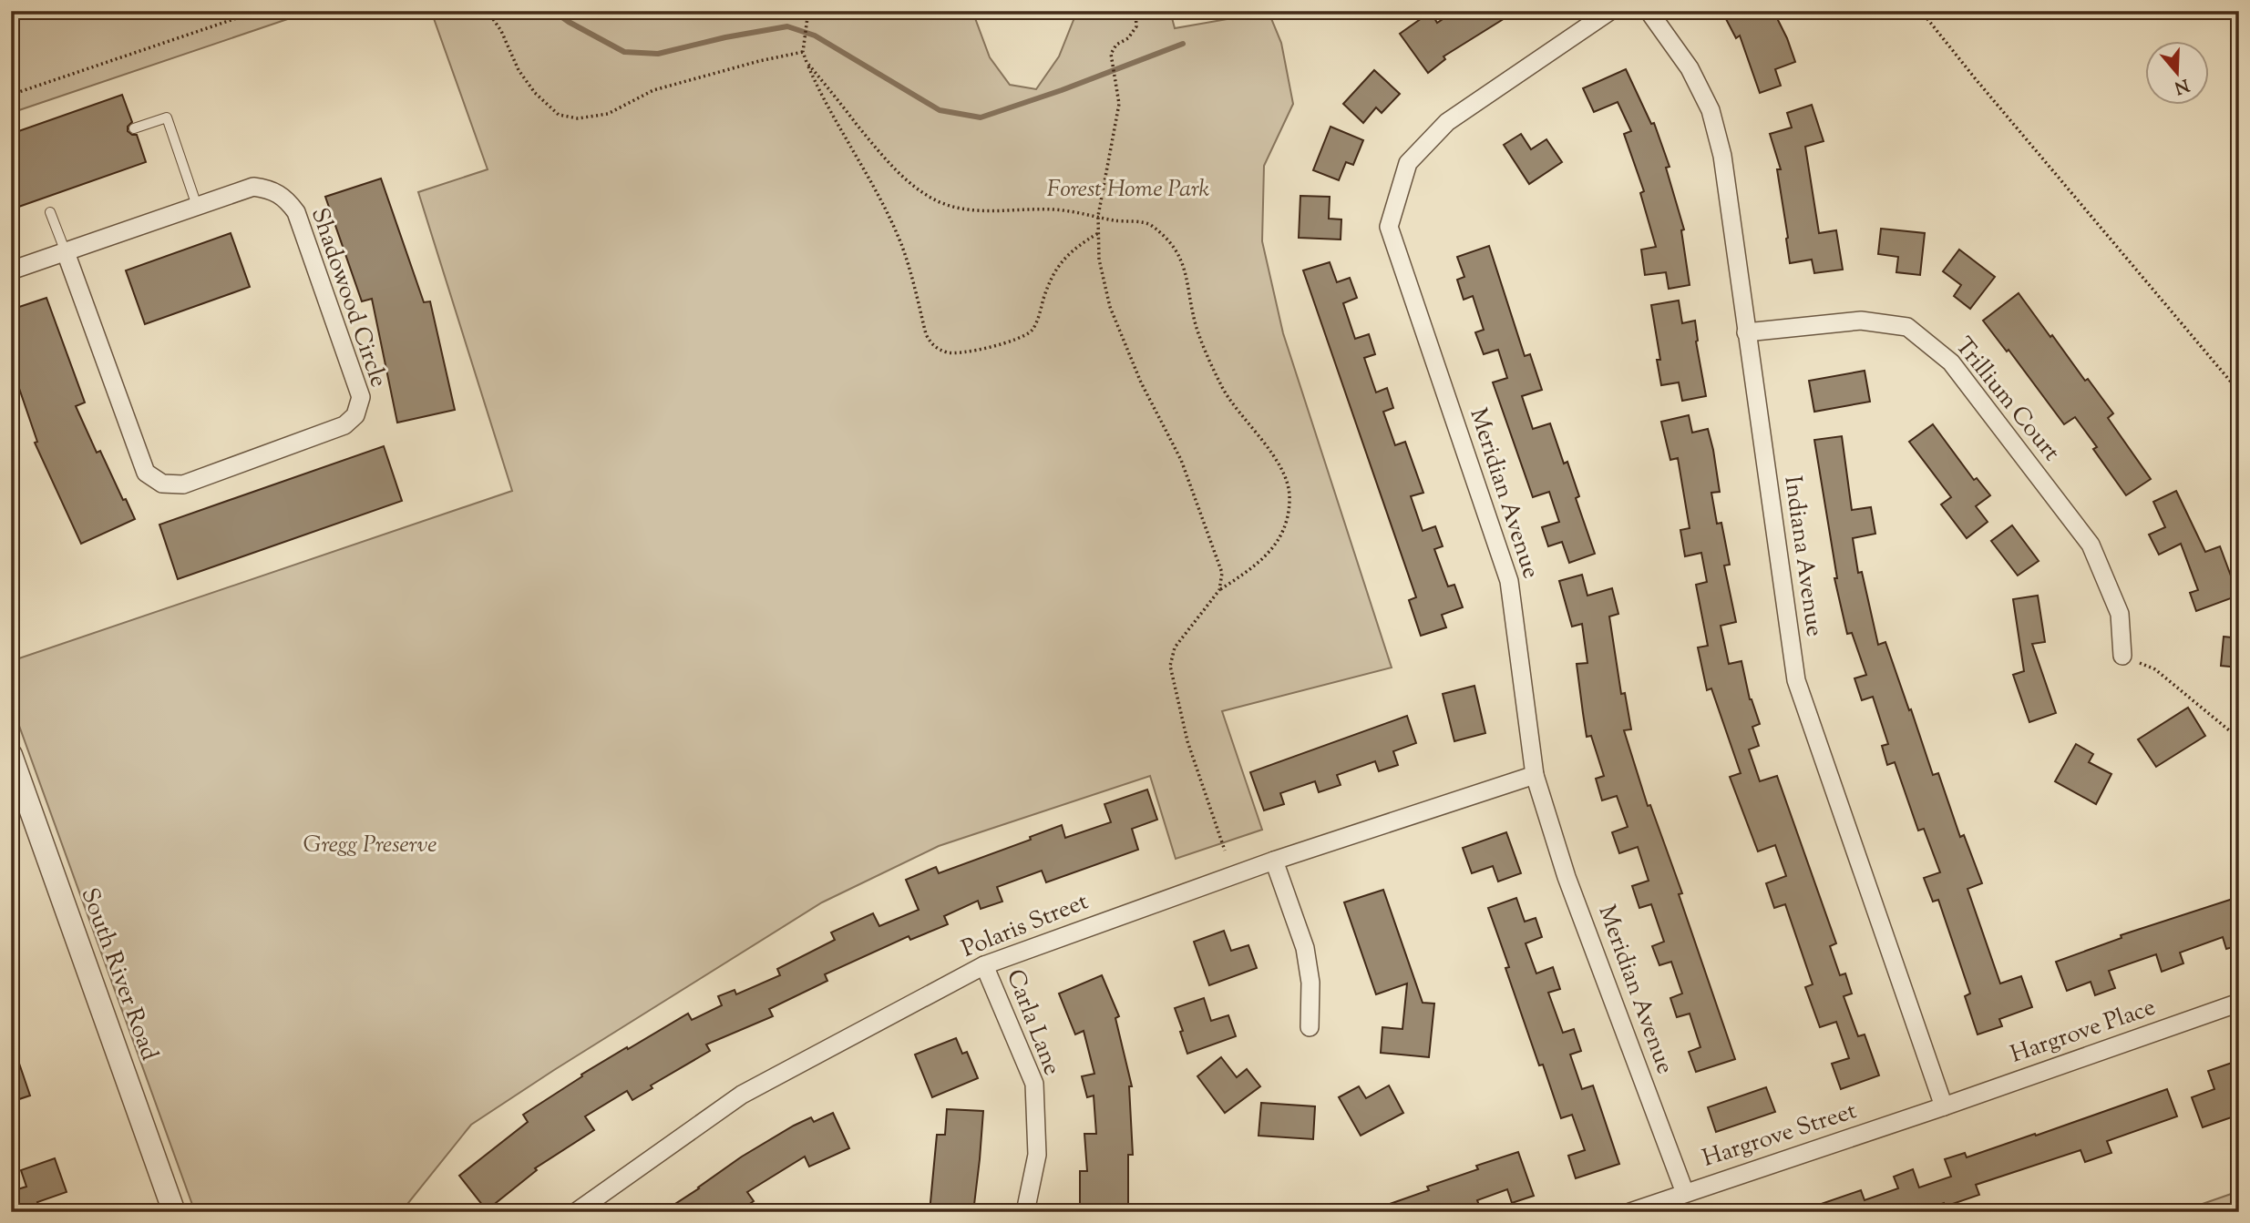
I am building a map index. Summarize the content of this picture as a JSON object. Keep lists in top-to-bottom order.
{
  "streets": {
    "street": [
      "Shadowood Circle",
      "Trillium Court",
      "Meridian Avenue",
      "Indiana Avenue",
      "Polaris Street",
      "South River Road",
      "Carla Lane",
      "Hargrove Place",
      "Hargrove Street"
    ]
  },
  "crossings": [
    ["Trillium Court", "Indiana Avenue"],
    ["Meridian Avenue", "Polaris Street"],
    ["Meridian Avenue", "Hargrove Street"],
    ["Indiana Avenue", "Hargrove Place"],
    ["Indiana Avenue", "Hargrove Street"],
    ["Polaris Street", "Carla Lane"],
    ["Hargrove Place", "Hargrove Street"]
  ],
  "parks": ["Forest Home Park", "Gregg Preserve"],
  "north": "bottom"
}
